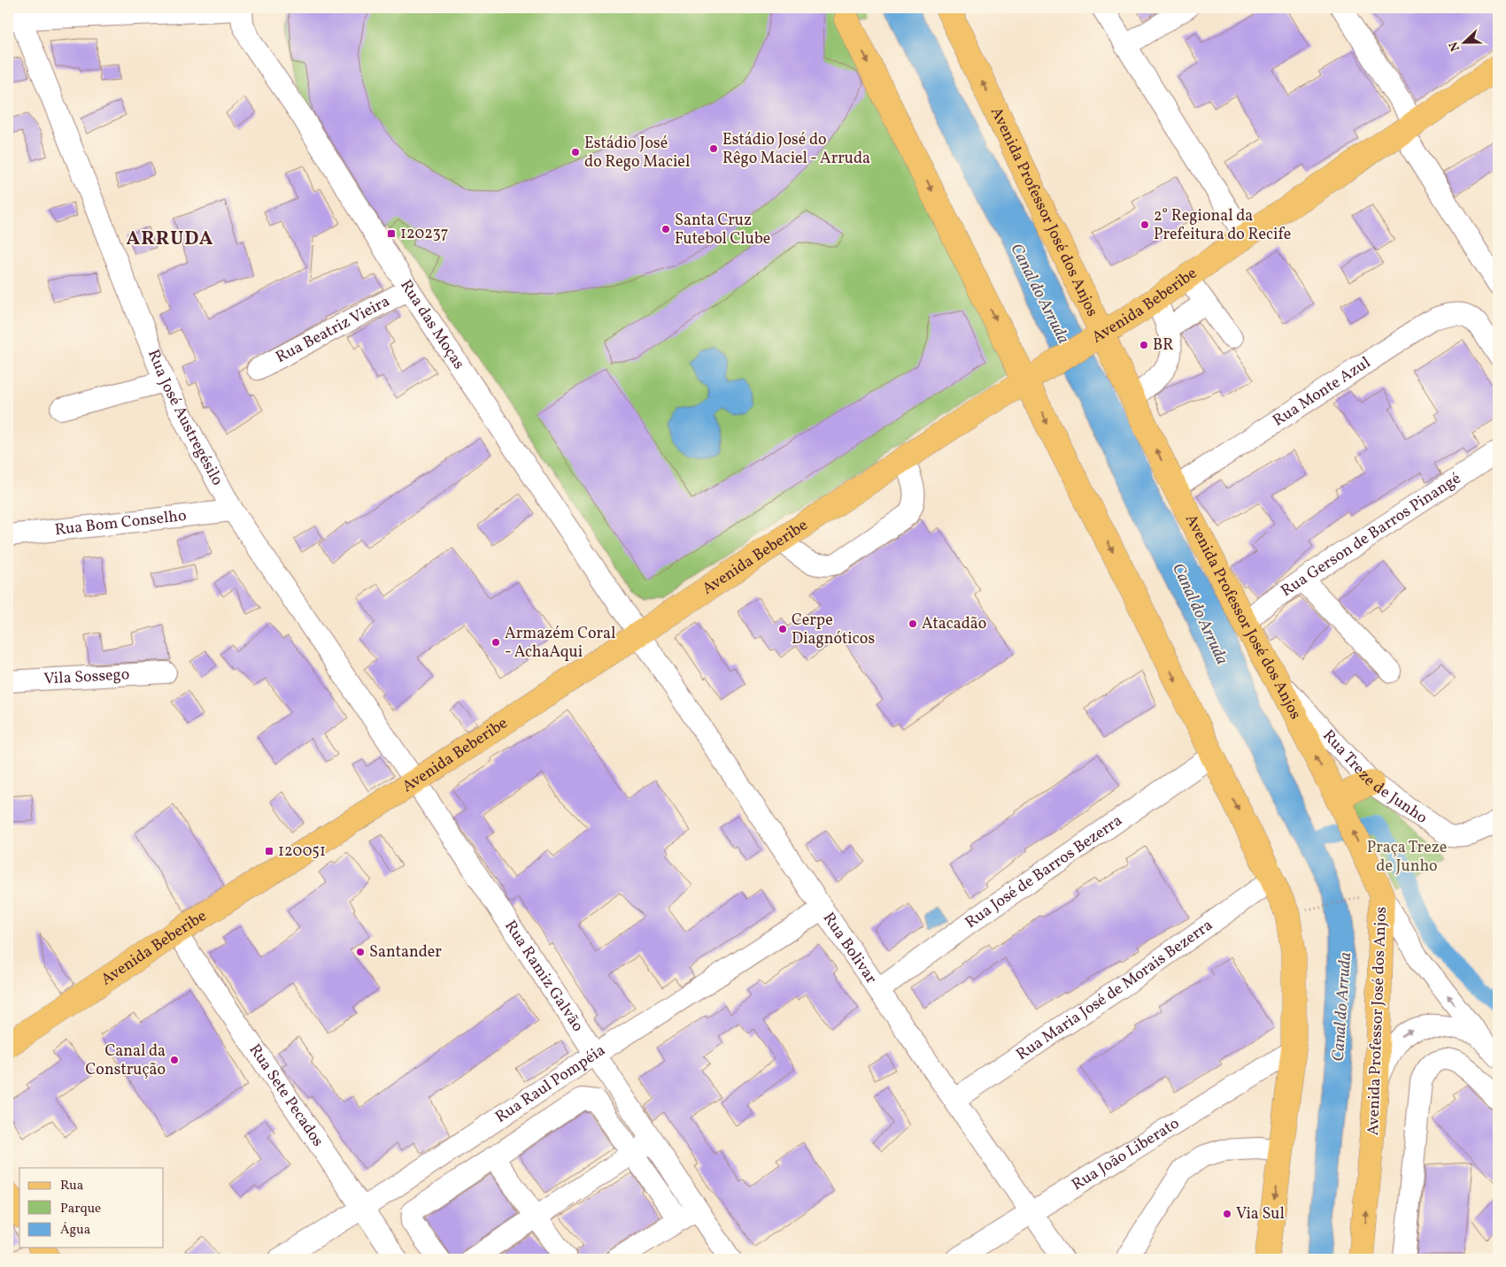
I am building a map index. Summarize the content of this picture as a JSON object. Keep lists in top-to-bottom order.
{
  "streets": {
    "main road": ["Avenida Professor José dos Anjos", "Avenida Beberibe"],
    "street": [
      "Rua das Moças",
      "Rua Beatriz Vieira",
      "Rua Monte Azul",
      "Rua José Austregésilo",
      "Rua Bom Conselho",
      "Rua Gerson de Barros Pinangé",
      "Vila Sossego",
      "Rua Treze de Junho",
      "Rua José de Barros Bezerra",
      "Rua Bolivar",
      "Rua Ramiz Galvão",
      "Rua Maria José de Morais Bezerra",
      "Rua Raul Pompéia",
      "Rua Sete Pecados",
      "Rua João Liberato"
    ]
  },
  "crossings": [
    ["Avenida Professor José dos Anjos", "Avenida Beberibe"],
    ["Avenida Professor José dos Anjos", "Rua Monte Azul"],
    ["Avenida Professor José dos Anjos", "Rua Gerson de Barros Pinangé"],
    ["Avenida Professor José dos Anjos", "Rua Treze de Junho"],
    ["Avenida Beberibe", "Rua das Moças"],
    ["Avenida Beberibe", "Rua José Austregésilo"],
    ["Avenida Beberibe", "Rua Bolivar"],
    ["Avenida Beberibe", "Rua Ramiz Galvão"],
    ["Avenida Beberibe", "Rua Sete Pecados"],
    ["Rua das Moças", "Rua Beatriz Vieira"],
    ["Rua das Moças", "Rua Bolivar"],
    ["Rua José Austregésilo", "Rua Bom Conselho"],
    ["Rua José Austregésilo", "Rua Ramiz Galvão"],
    ["Rua José de Barros Bezerra", "Rua Bolivar"],
    ["Rua Bolivar", "Rua Maria José de Morais Bezerra"],
    ["Rua Bolivar", "Rua Raul Pompéia"],
    ["Rua Bolivar", "Rua João Liberato"],
    ["Rua Ramiz Galvão", "Rua Raul Pompéia"],
    ["Rua Raul Pompéia", "Rua Sete Pecados"]
  ],
  "districts": ["ARRUDA"],
  "water": ["Canal do Arruda"],
  "parks": ["Praça Treze de Junho"],
  "places": {
    "other": [
      "Estádio José do Rêgo Maciel - Arruda",
      "Estádio José do Rego Maciel",
      "2° Regional da Prefeitura do Recife",
      "Santa Cruz Futebol Clube",
      "BR",
      "Atacadão",
      "Cerpe Diagnóticos",
      "Armazém Coral - AchaAqui",
      "Santander",
      "Canal da Construção",
      "Via Sul"
    ],
    "transit": ["120237", "120051"]
  },
  "legend": ["Rua", "Parque", "Água"],
  "north": "left"
}
